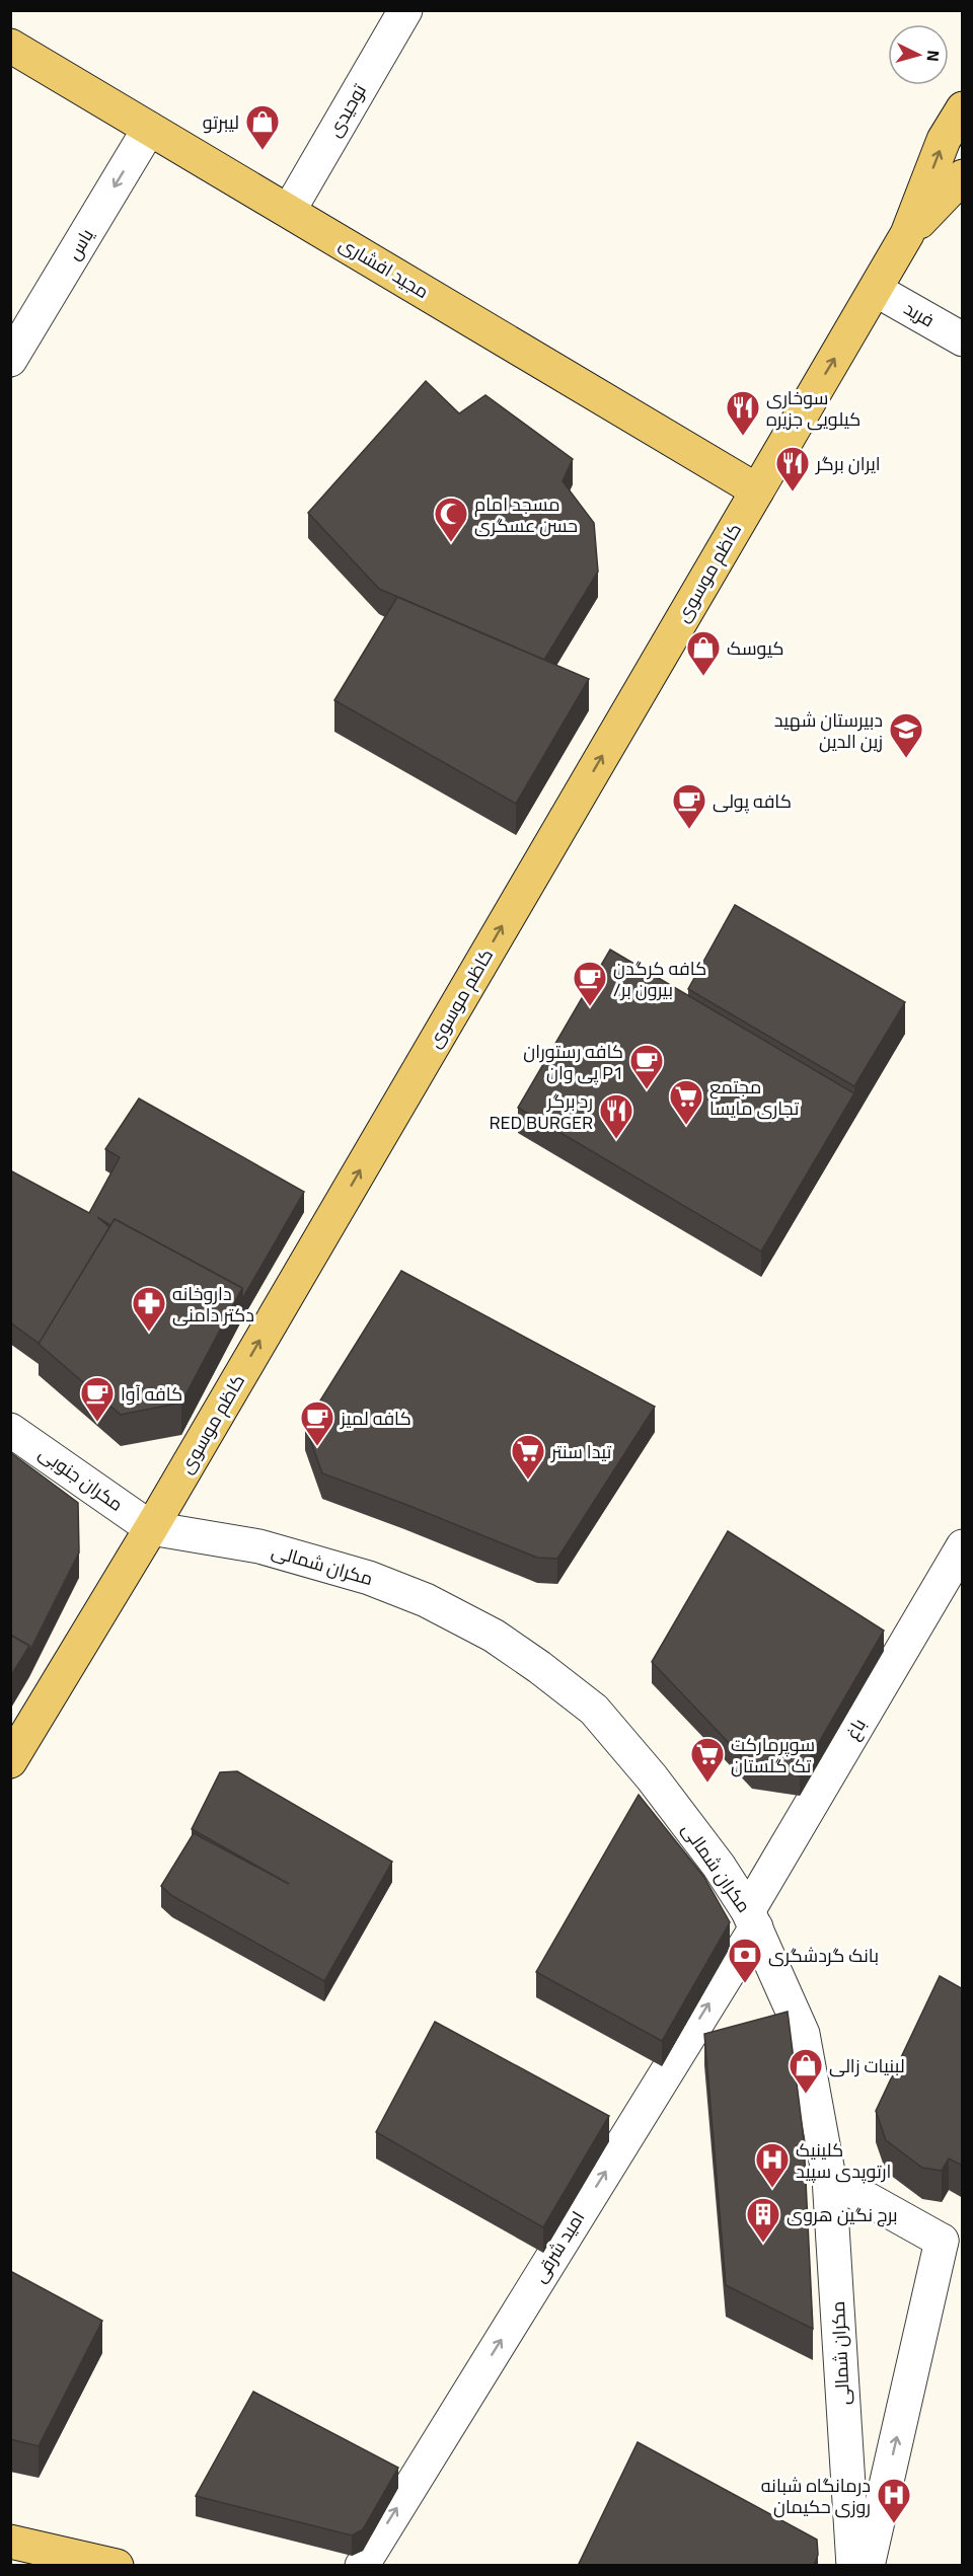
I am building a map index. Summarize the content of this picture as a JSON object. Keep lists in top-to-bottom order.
{
  "streets": {
    "main road": ["مجید افشاری", "کاظم موسوی"],
    "street": [
      "توحیدی",
      "یاس",
      "فرید",
      "مکران جنوبی",
      "مکران شمالی",
      "باغ",
      "امید شرقی"
    ]
  },
  "crossings": [
    ["توحیدی", "مجید افشاری"],
    ["یاس", "مجید افشاری"],
    ["مجید افشاری", "کاظم موسوی"],
    ["فرید", "کاظم موسوی"],
    ["کاظم موسوی", "مکران جنوبی"],
    ["کاظم موسوی", "مکران شمالی"],
    ["مکران جنوبی", "مکران شمالی"],
    ["مکران شمالی", "باغ"],
    ["مکران شمالی", "امید شرقی"],
    ["باغ", "امید شرقی"]
  ],
  "one_way": ["یاس", "کاظم موسوی", "امید شرقی"],
  "places": {
    "shop": ["لیبرتو", "کیوسک", "لبنیات زالی"],
    "restaurant": ["سوخاری کیلویی جزیره", "ایران برگر", "رد برگر RED BURGER"],
    "mosque": ["مسجد امام حسن عسگری"],
    "school or university": ["دبیرستان شهید زین الدین"],
    "cafe": [
      "کافه پولی",
      "کافه کرگدن /بیرون بر",
      "کافه رستوران پی وان P1",
      "کافه آوا",
      "کافه لمیز"
    ],
    "supermarket": ["مجتمع تجاری مايسا", "تیدا سنتر", "سوپرمارکت تک گلستان"],
    "pharmacy": ["داروخانه دکتر دامنی"],
    "bank": ["بانک گردشگری"],
    "hospital": ["کلینیک ارتوپدی سپید", "درمانگاه شبانه روزی حکیمان"],
    "building": ["برج نگین هروی"]
  },
  "north": "right"
}
